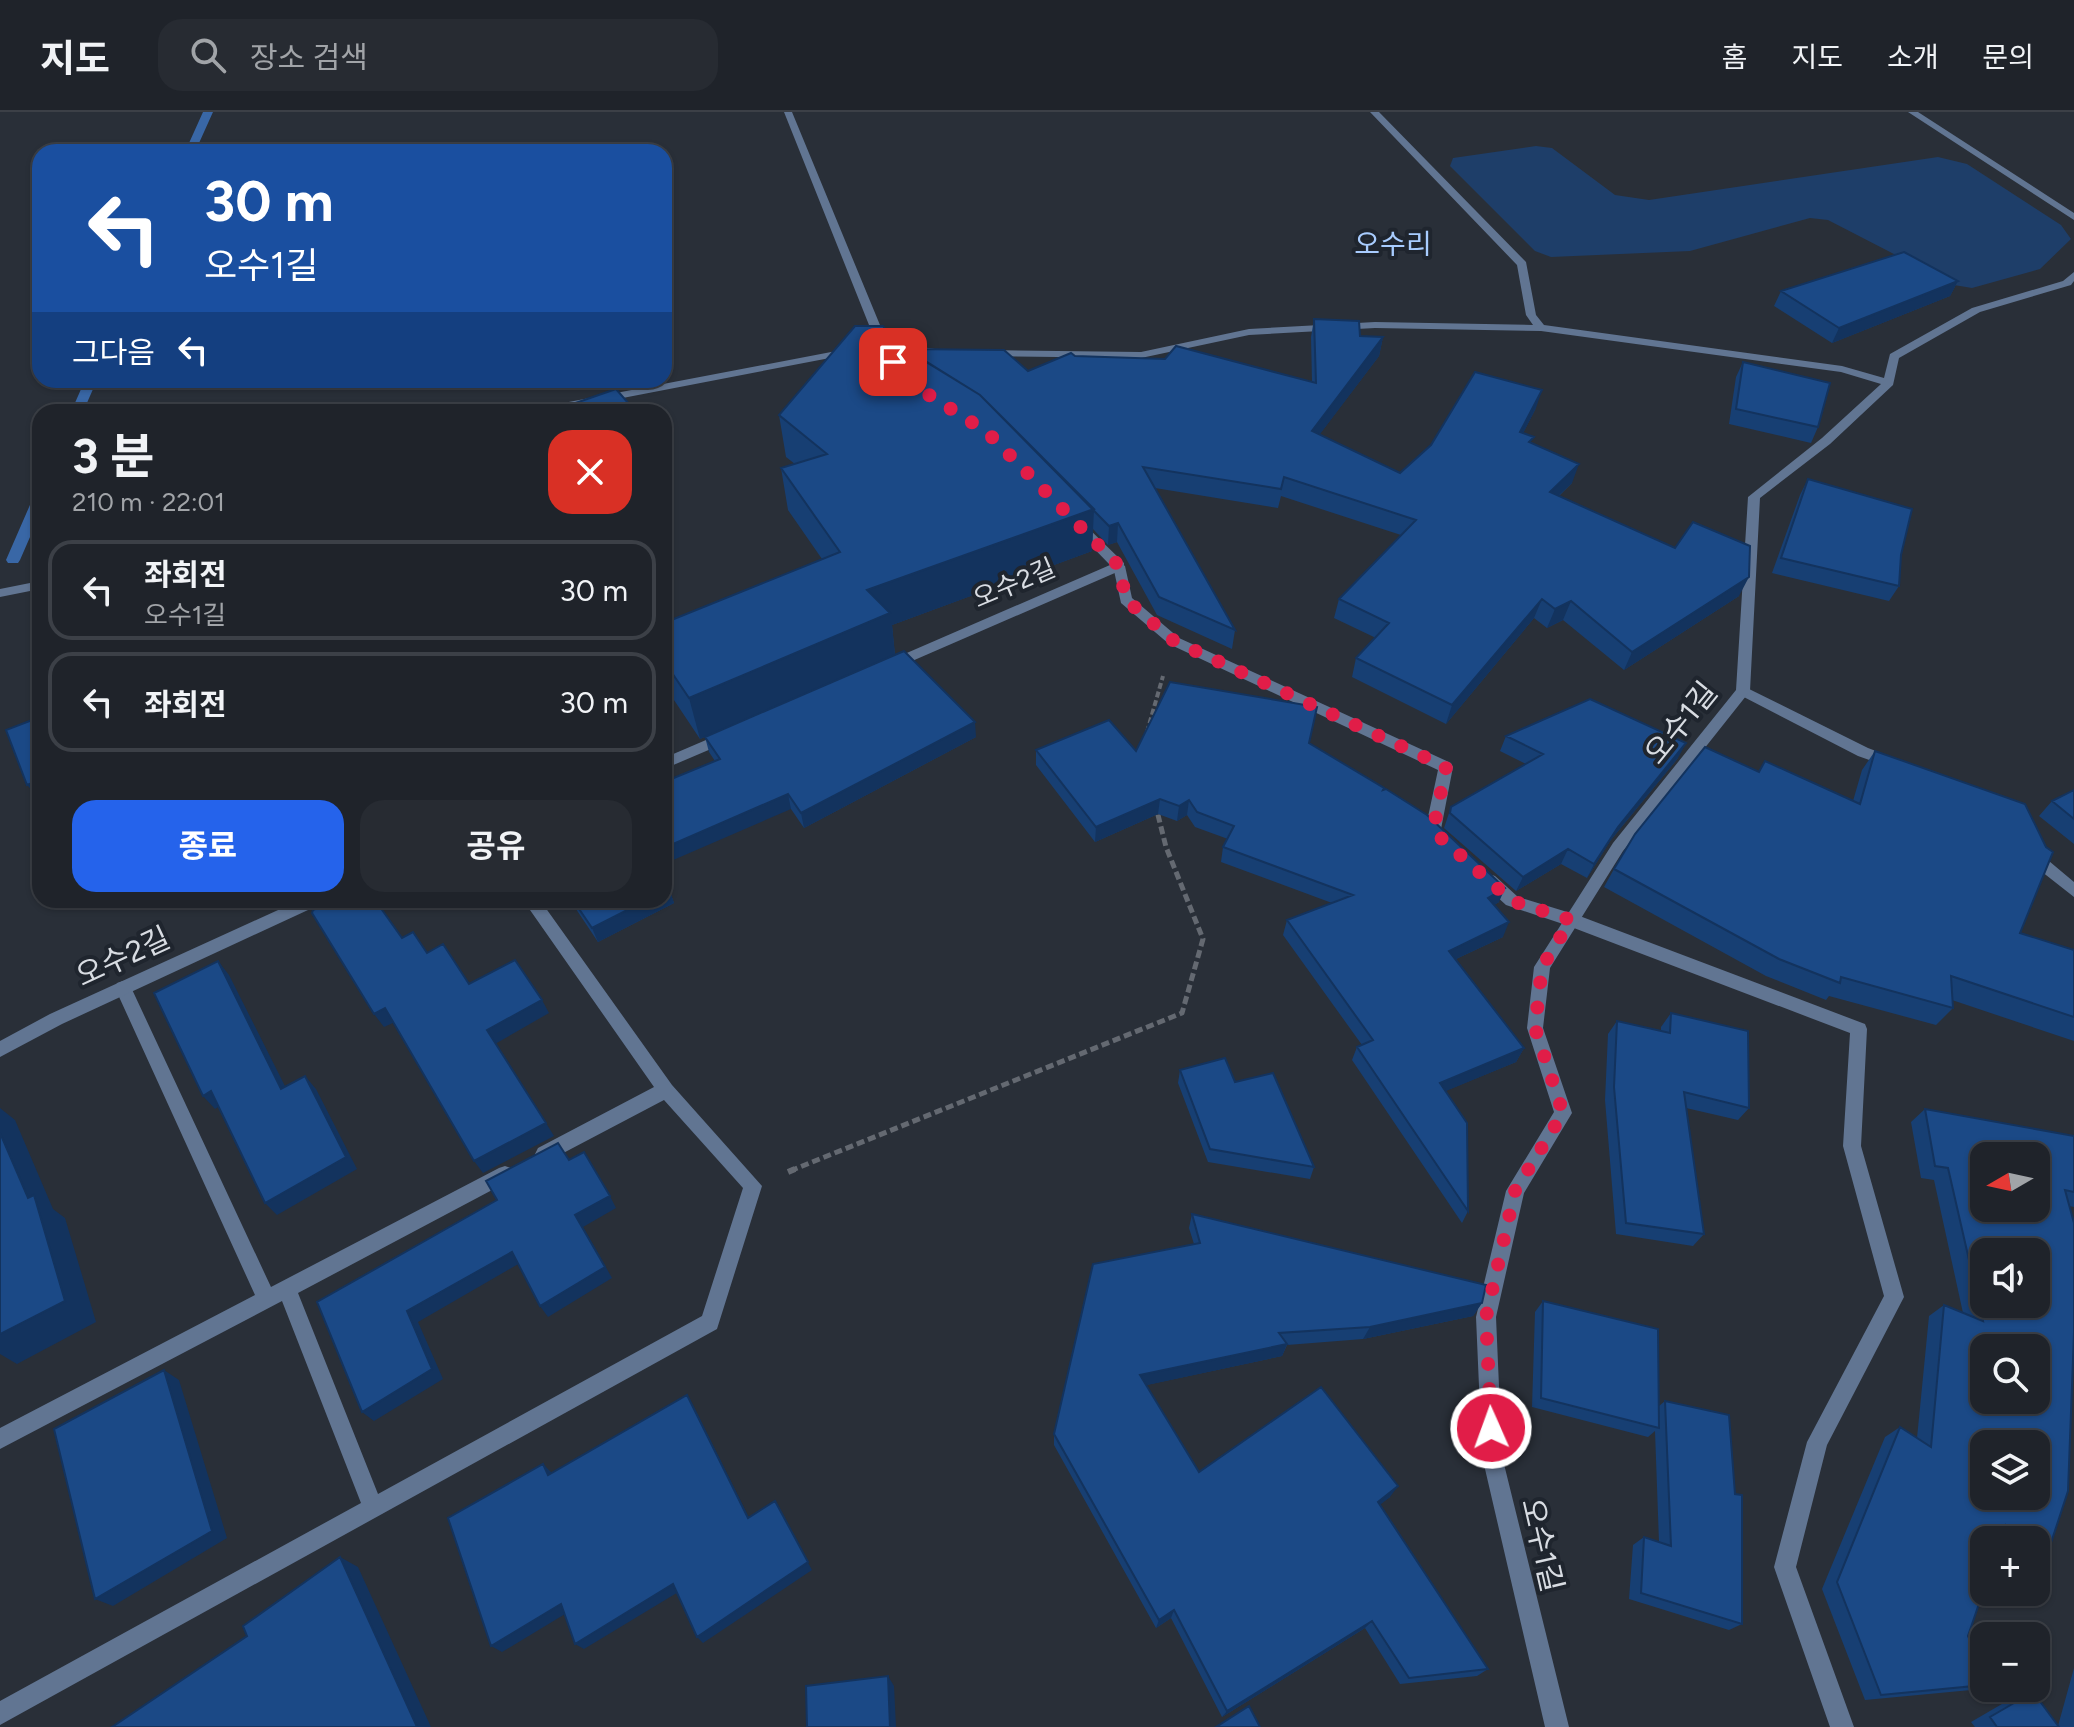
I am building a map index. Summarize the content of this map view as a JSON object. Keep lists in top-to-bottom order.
{
  "streets": {
    "street": ["오수2길", "오수1길"]
  },
  "districts": ["오수리"],
  "north": "left",
  "page": {
    "header": "지도",
    "search": "장소 검색",
    "nav": [
      "홈",
      "지도",
      "소개",
      "문의"
    ],
    "turn": ["30 m", "오수1길"],
    "then": "그다음",
    "heading": ["3 분", "210 m · 22:01"],
    "list": [
      {
        "name": "좌회전",
        "note": "오수1길",
        "value": "30 m"
      },
      {
        "name": "좌회전",
        "value": "30 m"
      }
    ],
    "buttons": ["종료", "공유"],
    "map_buttons": ["+", "−"]
  }
}
